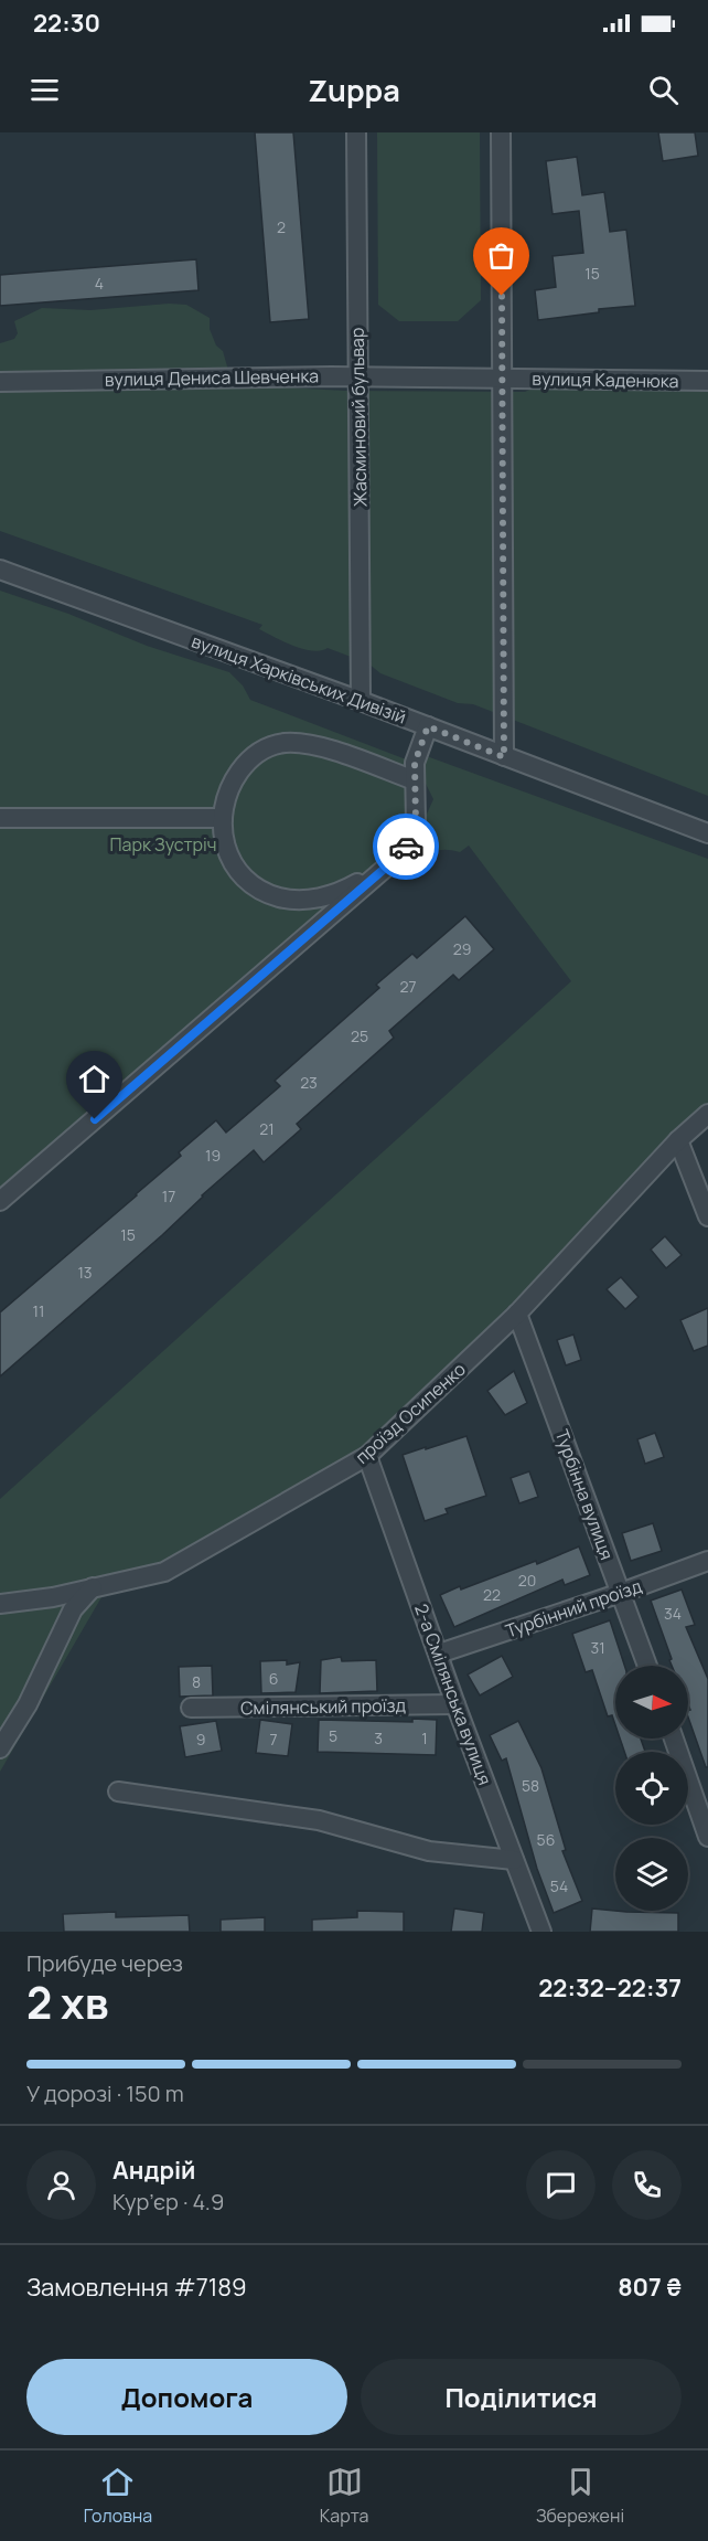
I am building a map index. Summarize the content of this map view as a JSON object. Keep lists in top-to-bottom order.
{
  "streets": {
    "street": [
      "вулиця Дениса Шевченка",
      "вулиця Каденюка",
      "Жасминовий бульвар",
      "вулиця Харківських Дивізій",
      "проїзд Осипенко",
      "Турбінна вулиця",
      "Турбінний проїзд",
      "2-а Смілянська вулиця",
      "Смілянський проїзд"
    ]
  },
  "crossings": [
    ["вулиця Дениса Шевченка", "вулиця Каденюка"],
    ["вулиця Дениса Шевченка", "Жасминовий бульвар"],
    ["Жасминовий бульвар", "вулиця Харківських Дивізій"],
    ["проїзд Осипенко", "Турбінна вулиця"],
    ["проїзд Осипенко", "2-а Смілянська вулиця"],
    ["Турбінна вулиця", "Турбінний проїзд"],
    ["Турбінний проїзд", "2-а Смілянська вулиця"],
    ["2-а Смілянська вулиця", "Смілянський проїзд"]
  ],
  "parks": ["Парк Зустріч"],
  "house_numbers": [
    "2",
    "15",
    "4",
    "29",
    "27",
    "25",
    "23",
    "21",
    "19",
    "17",
    "15",
    "13",
    "11",
    "20",
    "22",
    "34",
    "31",
    "6",
    "8",
    "5",
    "3",
    "1",
    "9",
    "7",
    "58",
    "56",
    "54"
  ],
  "north": "right",
  "page": {
    "status": "22:30",
    "header": "Zuppa",
    "heading": ["2 хв", "Прибуде через", "22:32–22:37"],
    "panel": [
      "Андрій",
      "Кур’єр · 4.9",
      "Замовлення #7189",
      "807 ₴"
    ],
    "bar": "У дорозі · 150 m",
    "buttons": ["Допомога", "Поділитися"],
    "tabs": ["Головна", "Карта", "Збережені"]
  }
}
